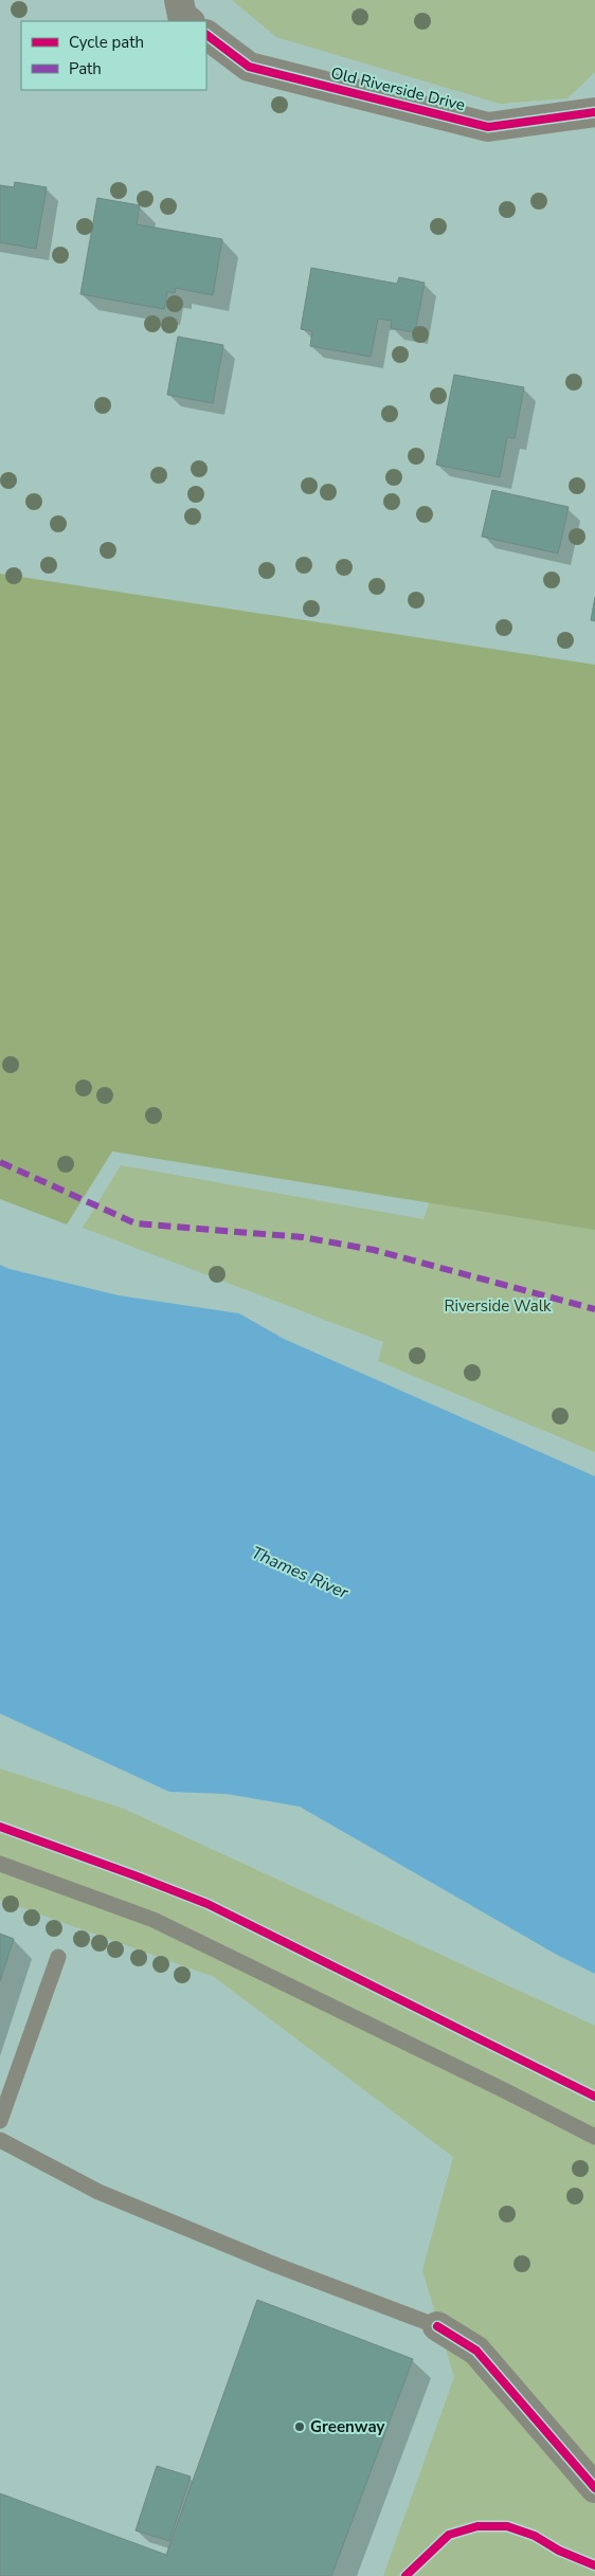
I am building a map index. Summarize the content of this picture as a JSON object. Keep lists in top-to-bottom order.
{
  "streets": {
    "street": ["Old Riverside Drive"]
  },
  "water": ["Thames River"],
  "parks": ["Riverside Walk"],
  "places": ["Greenway"],
  "legend": ["Cycle path", "Path"]
}
